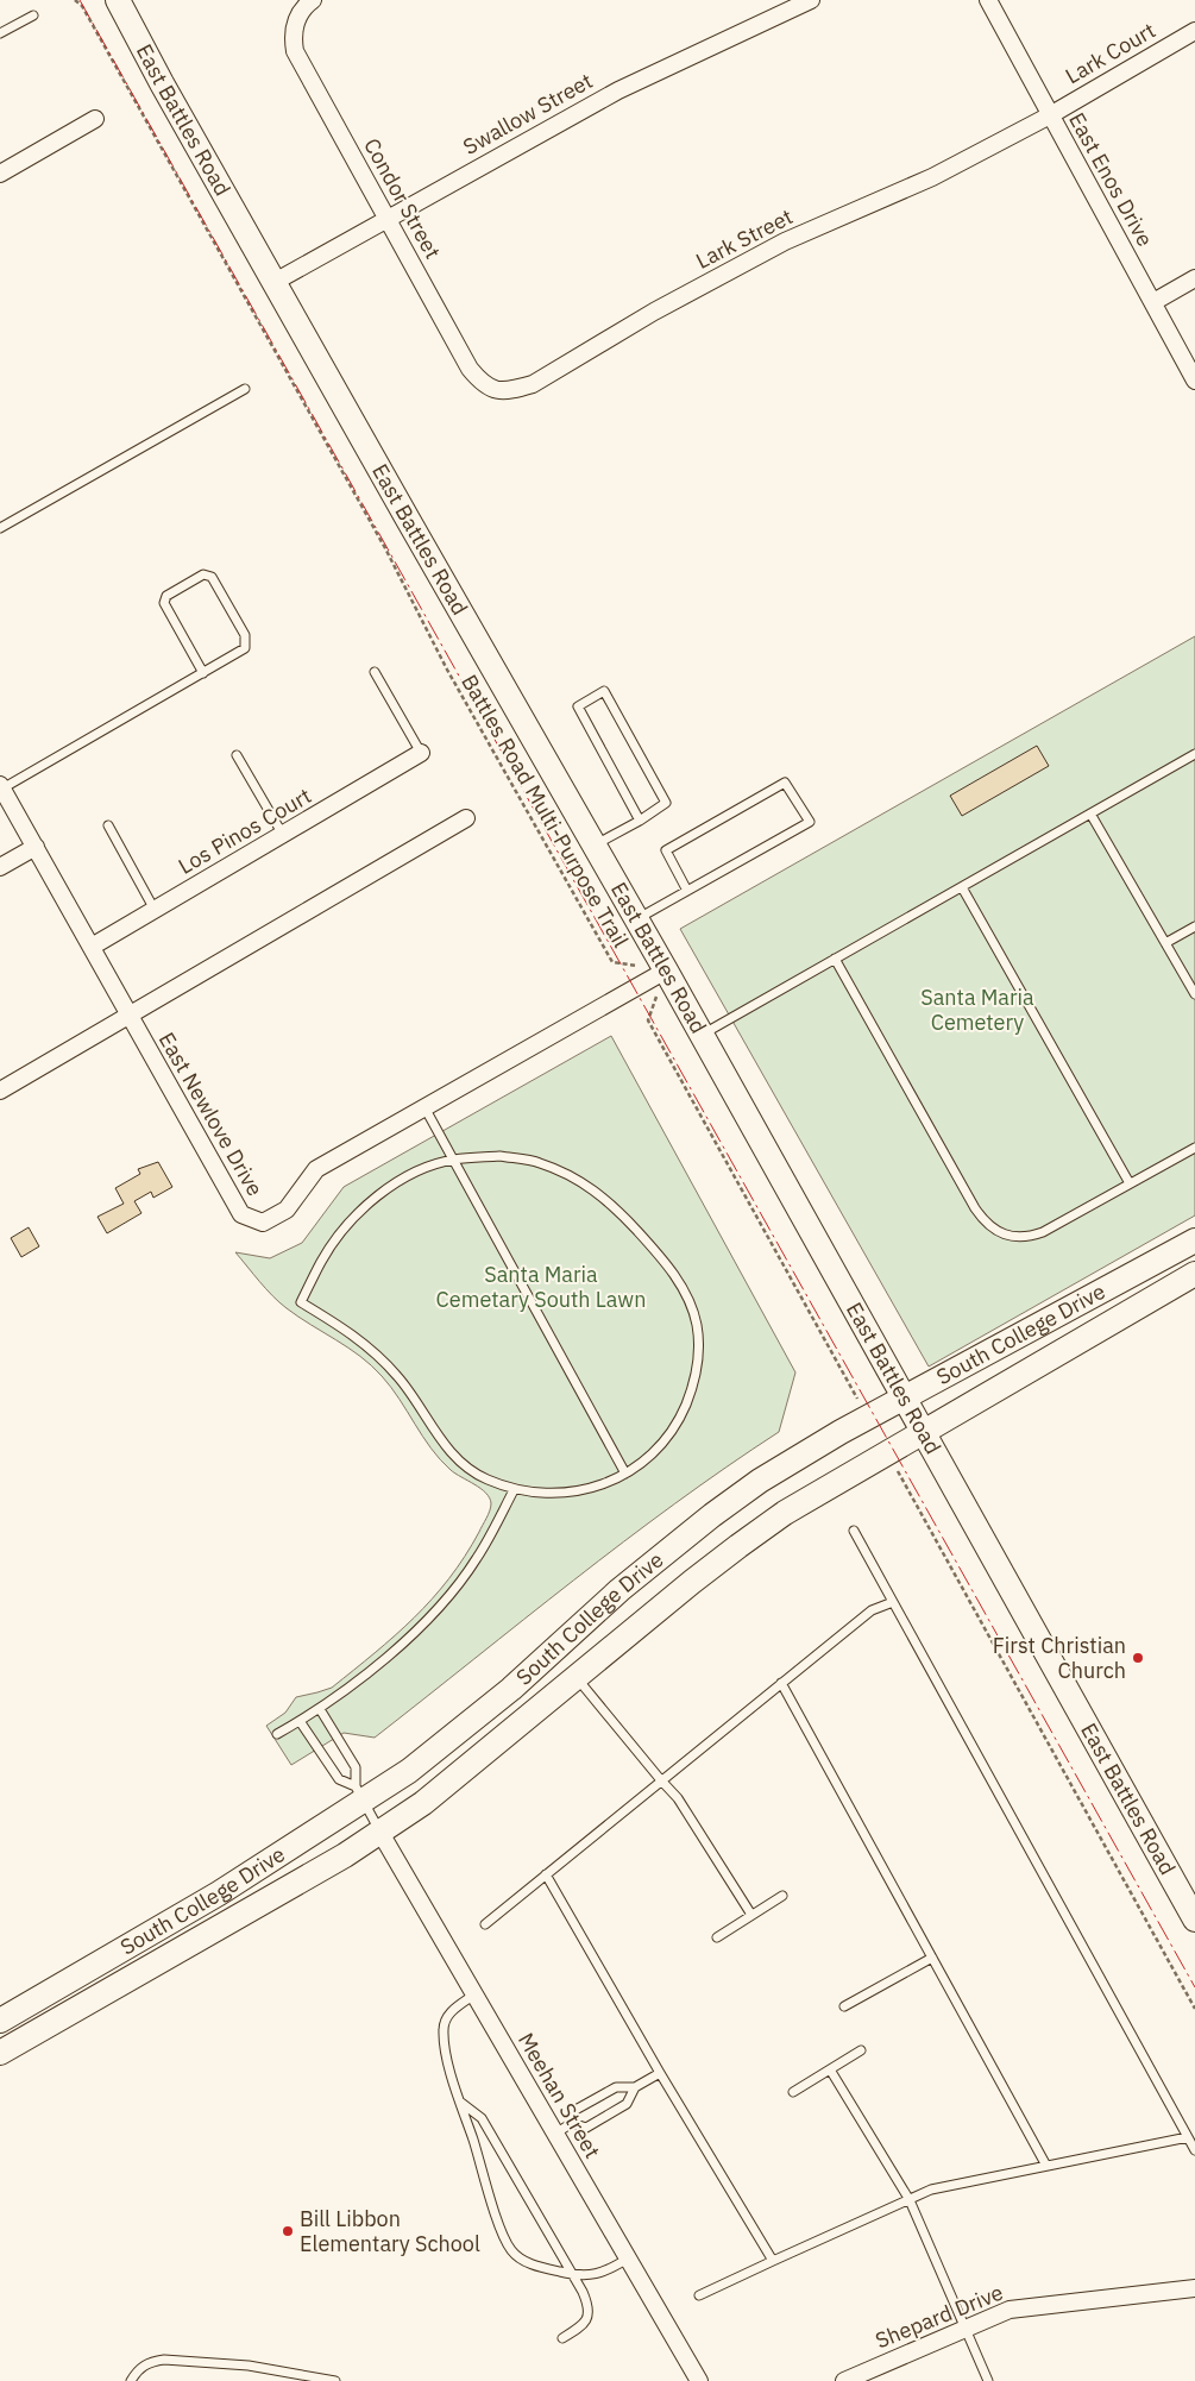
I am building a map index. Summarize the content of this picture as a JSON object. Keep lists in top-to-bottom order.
{
  "streets": {
    "street": [
      "Lark Court",
      "Swallow Street",
      "East Battles Road",
      "East Enos Drive",
      "Condor Street",
      "Lark Street",
      "Los Pinos Court",
      "East Newlove Drive",
      "South College Drive",
      "Meehan Street",
      "Shepard Drive"
    ],
    "path": ["Battles Road Multi-Purpose Trail"]
  },
  "crossings": [
    ["Lark Court", "East Enos Drive"],
    ["Lark Court", "Lark Street"],
    ["Swallow Street", "East Battles Road"],
    ["Swallow Street", "Condor Street"],
    ["East Battles Road", "Battles Road Multi-Purpose Trail"],
    ["East Battles Road", "East Newlove Drive"],
    ["East Battles Road", "South College Drive"],
    ["East Enos Drive", "Lark Street"],
    ["Condor Street", "Lark Street"],
    ["Battles Road Multi-Purpose Trail", "East Newlove Drive"],
    ["Los Pinos Court", "East Newlove Drive"],
    ["South College Drive", "Meehan Street"]
  ],
  "parks": ["Santa Maria Cemetery", "Santa Maria Cemetary South Lawn"],
  "places": ["First Christian Church", "Bill Libbon Elementary School"]
}
